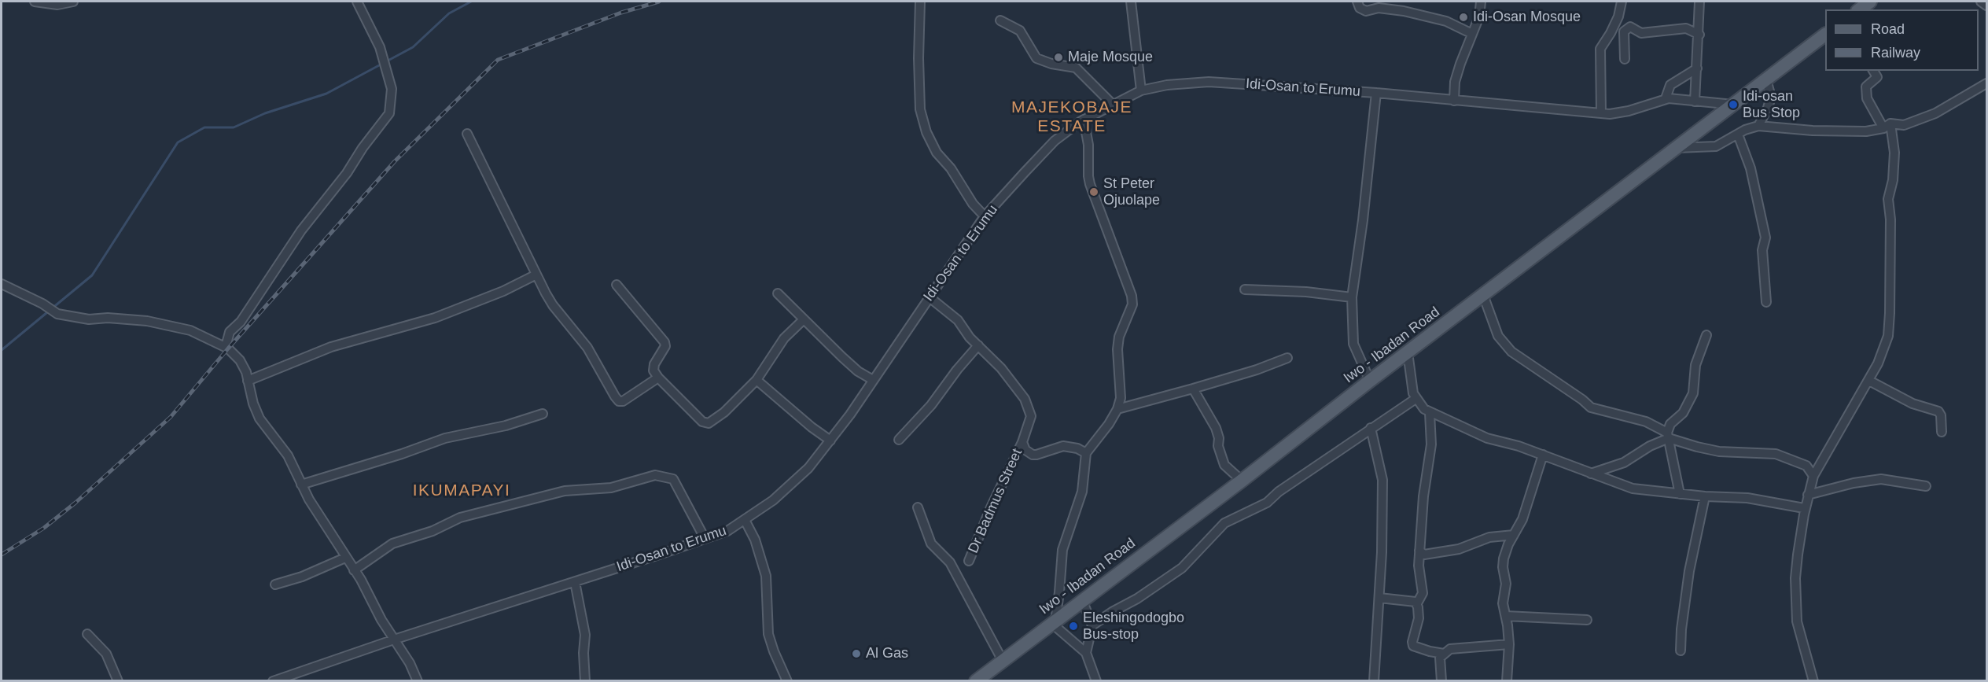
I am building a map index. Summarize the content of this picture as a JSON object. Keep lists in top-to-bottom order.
{
  "streets": {
    "main road": ["Iwo - Ibadan Road"],
    "street": ["Idi-Osan to Erumu", "Dr Badmus Street"]
  },
  "crossings": [
    ["Idi-Osan to Erumu", "Iwo - Ibadan Road"]
  ],
  "districts": ["MAJEKOBAJE ESTATE", "IKUMAPAYI"],
  "places": [
    "Idi-Osan Mosque",
    "Maje Mosque",
    "Idi-osan Bus Stop",
    "St Peter Ojuolape",
    "Eleshingodogbo Bus-stop",
    "Al Gas"
  ],
  "legend": ["Road", "Railway"]
}
